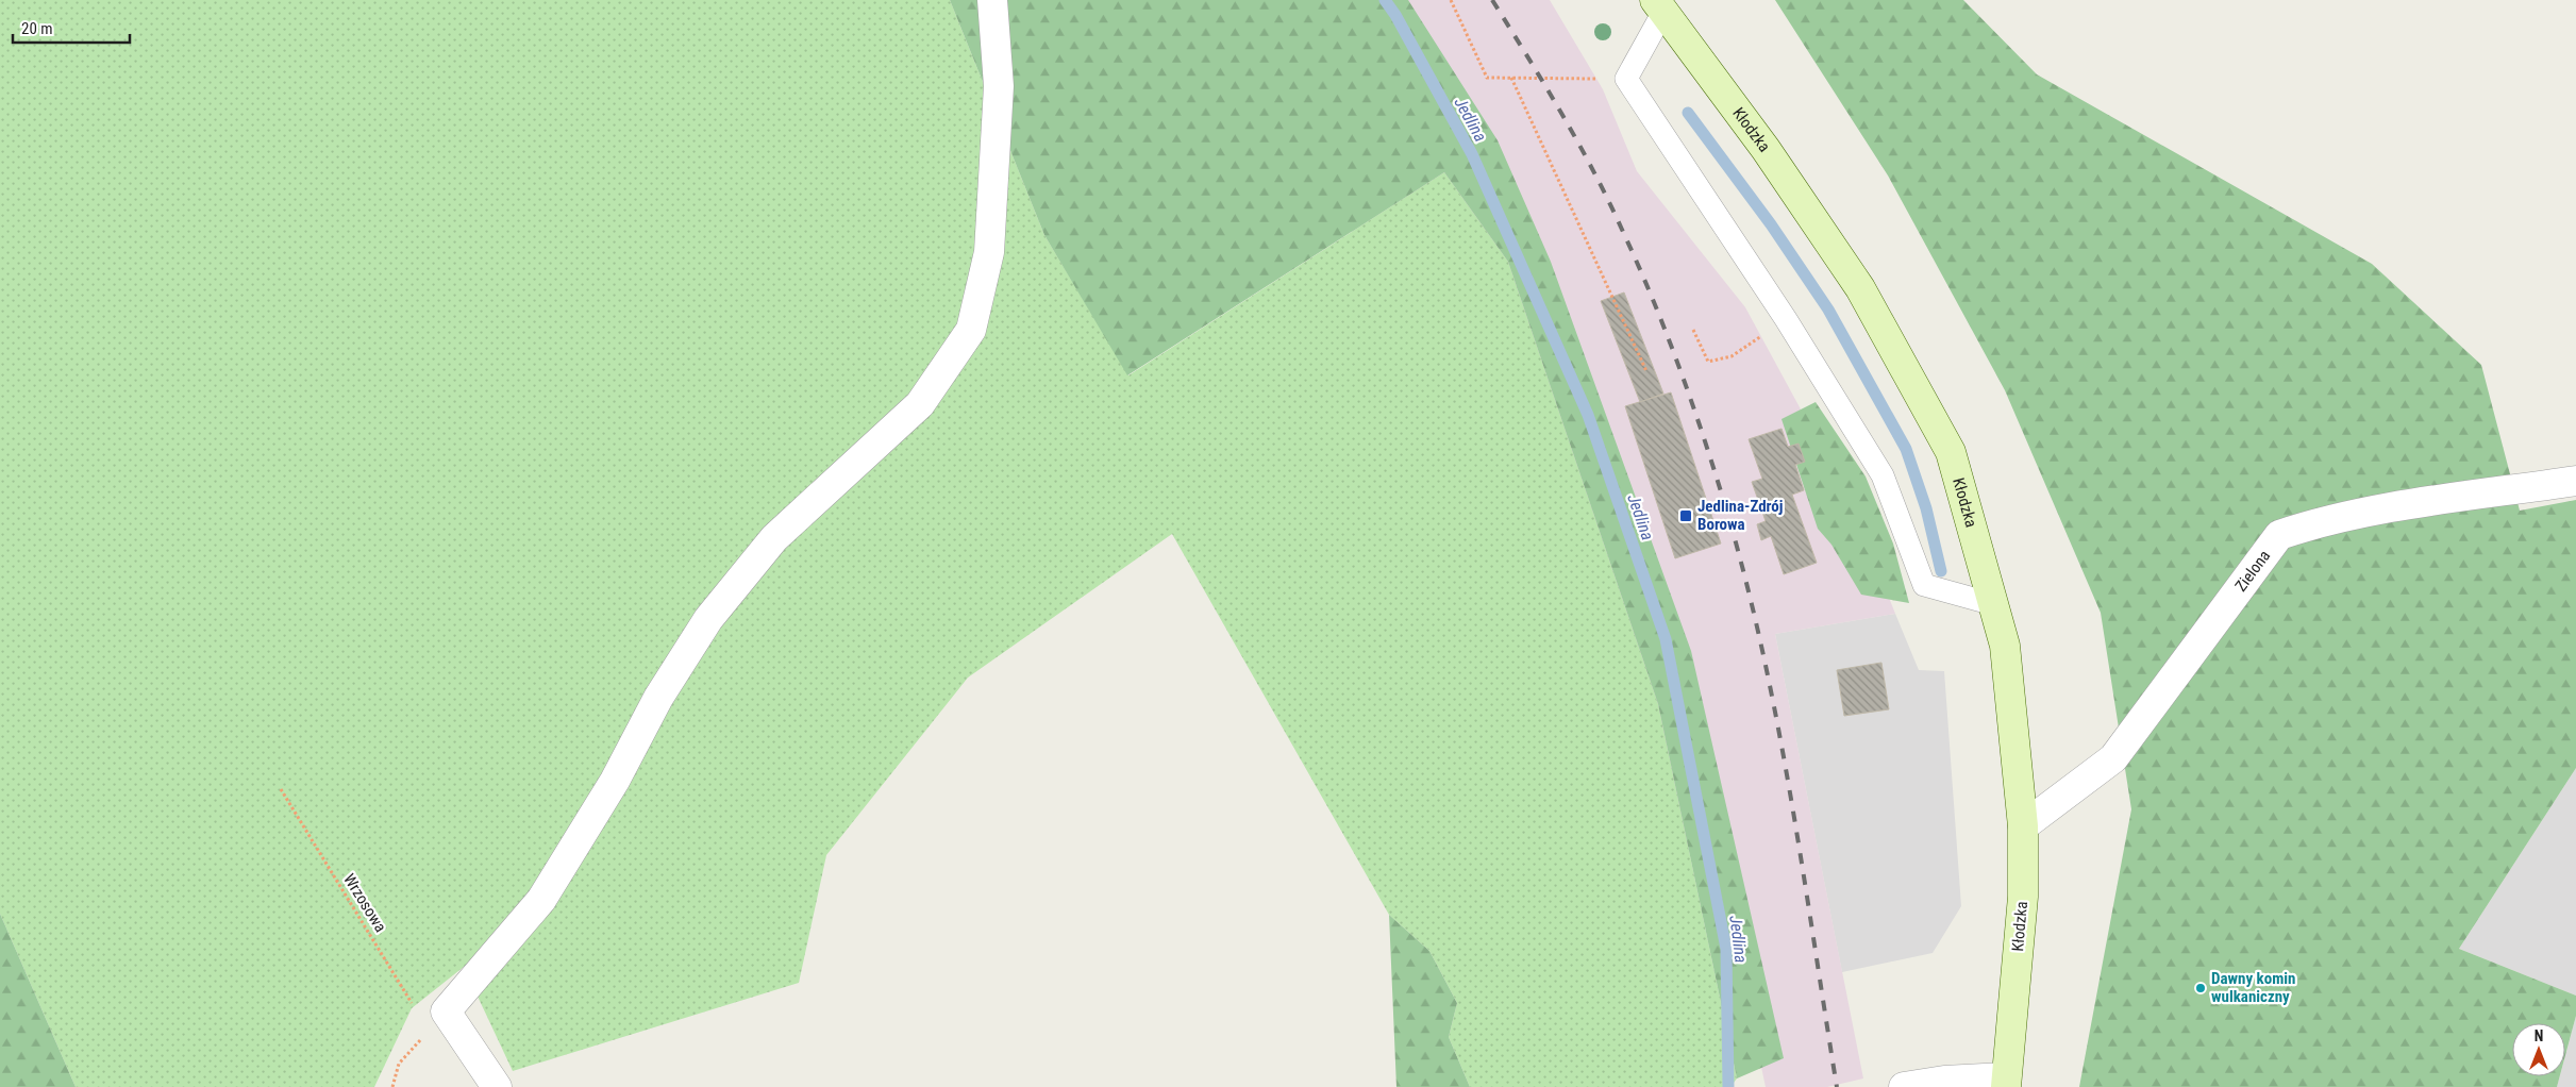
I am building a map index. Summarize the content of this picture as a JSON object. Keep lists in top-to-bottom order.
{
  "streets": {
    "main road": ["Kłodzka"],
    "street": ["Zielona"],
    "path": ["Wrzosowa"]
  },
  "crossings": [
    ["Kłodzka", "Zielona"]
  ],
  "water": ["Jedlina"],
  "places": {
    "transit": ["Jedlina-Zdrój Borowa"],
    "other": ["Dawny komin wulkaniczny"]
  },
  "scale_bar": "20 m",
  "north": "top"
}
